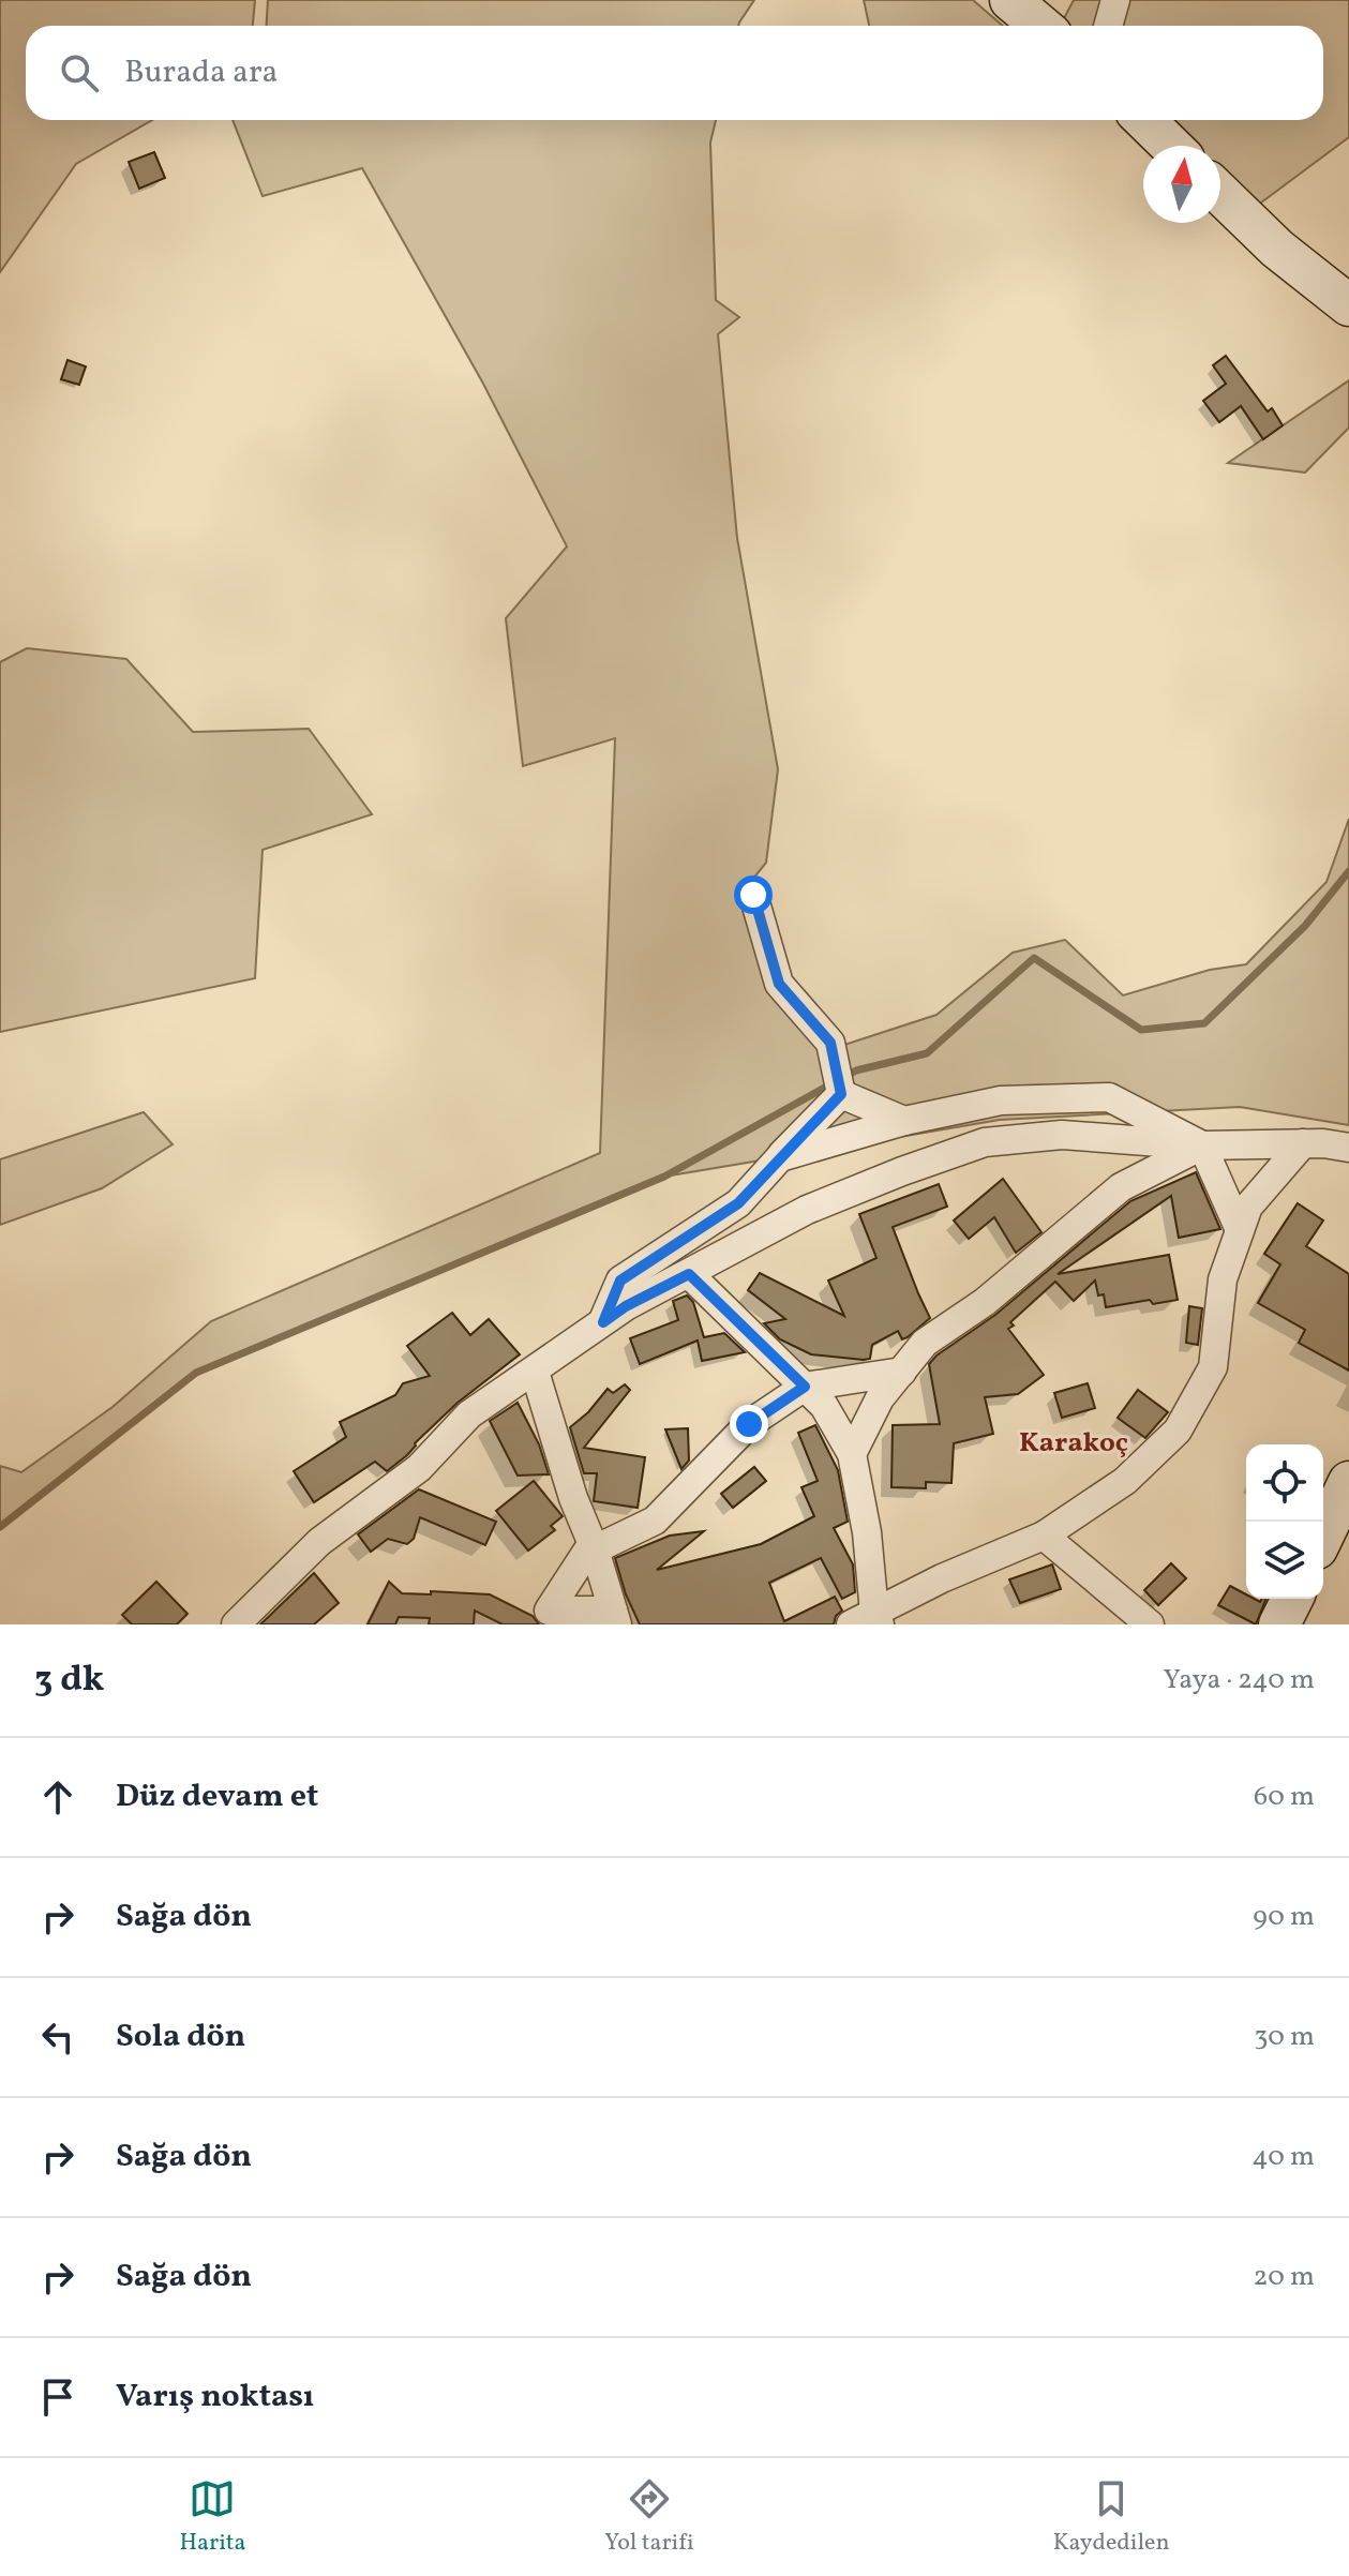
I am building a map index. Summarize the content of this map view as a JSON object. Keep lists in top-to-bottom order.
{
  "districts": ["Karakoç"],
  "north": "top",
  "page": {
    "search": "Burada ara",
    "heading": ["3 dk", "Yaya · 240 m"],
    "list": [
      ["Düz devam et", "60 m"],
      ["Sağa dön", "90 m"],
      ["Sola dön", "30 m"],
      ["Sağa dön", "40 m"],
      ["Sağa dön", "20 m"],
      "Varış noktası"
    ],
    "nav": ["Harita", "Yol tarifi", "Kaydedilen"]
  }
}
